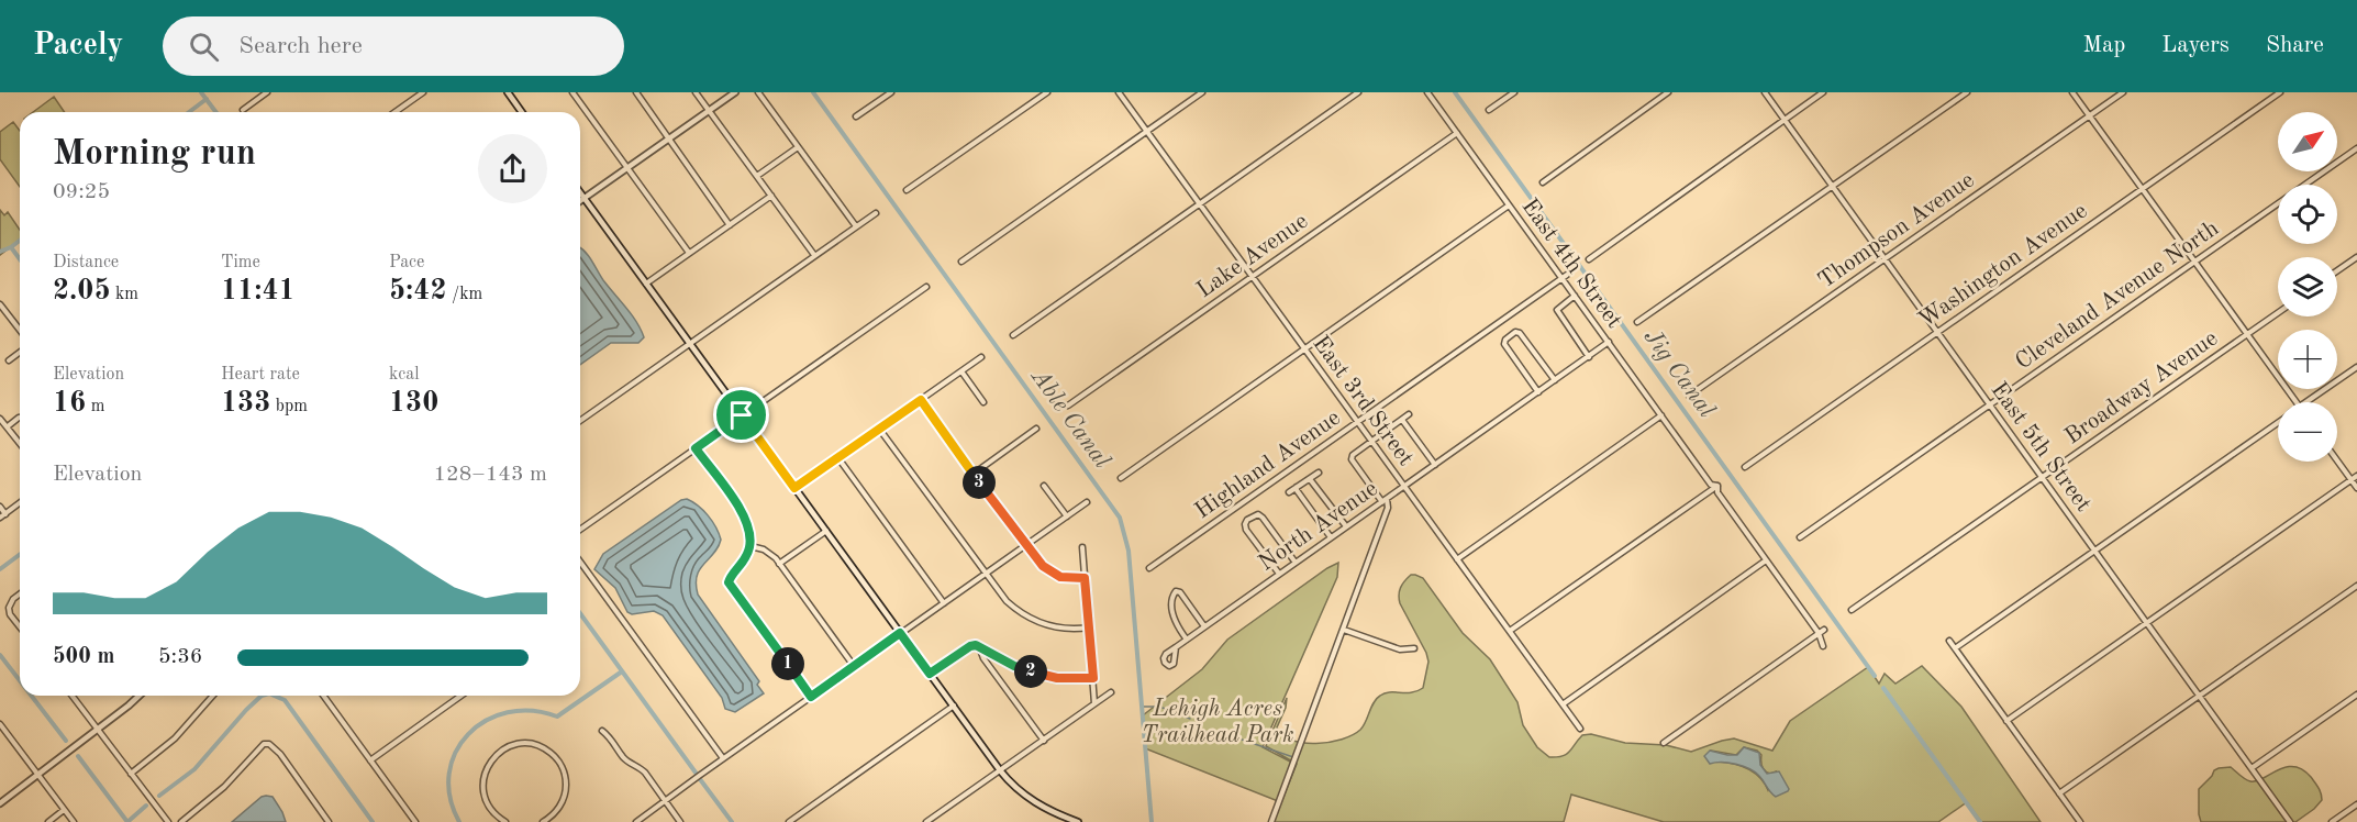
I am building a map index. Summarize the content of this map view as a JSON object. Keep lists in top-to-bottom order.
{
  "streets": {
    "street": [
      "Thompson Avenue",
      "Lake Avenue",
      "East 4th Street",
      "Washington Avenue",
      "Cleveland Avenue North",
      "Broadway Avenue",
      "East 3rd Street",
      "East 5th Street",
      "Highland Avenue",
      "North Avenue"
    ]
  },
  "crossings": [
    ["Thompson Avenue", "East 5th Street"],
    ["Lake Avenue", "East 4th Street"],
    ["Lake Avenue", "East 3rd Street"],
    ["East 4th Street", "Highland Avenue"],
    ["East 4th Street", "North Avenue"],
    ["Washington Avenue", "East 5th Street"],
    ["Cleveland Avenue North", "East 5th Street"],
    ["Broadway Avenue", "East 5th Street"],
    ["East 3rd Street", "Highland Avenue"],
    ["East 3rd Street", "North Avenue"]
  ],
  "water": ["Jig Canal", "Able Canal"],
  "parks": ["Lehigh Acres Trailhead Park"],
  "north": "top right",
  "page": {
    "header": "Pacely",
    "search": "Search here",
    "nav": ["Map", "Layers", "Share"],
    "map_buttons": ["+", "−"],
    "heading": ["Morning run", "09:25"],
    "stats": [
      ["Distance", "2.05 km"],
      ["Time", "11:41"],
      ["Pace", "5:42 /km"],
      ["Elevation", "16 m"],
      ["Heart rate", "133 bpm"],
      ["kcal", "130"]
    ],
    "chart": ["Elevation", "128–143 m"],
    "pins": ["3", "1", "2"],
    "list": [
      {
        "name": "500 m",
        "note": "5:36"
      }
    ]
  }
}
